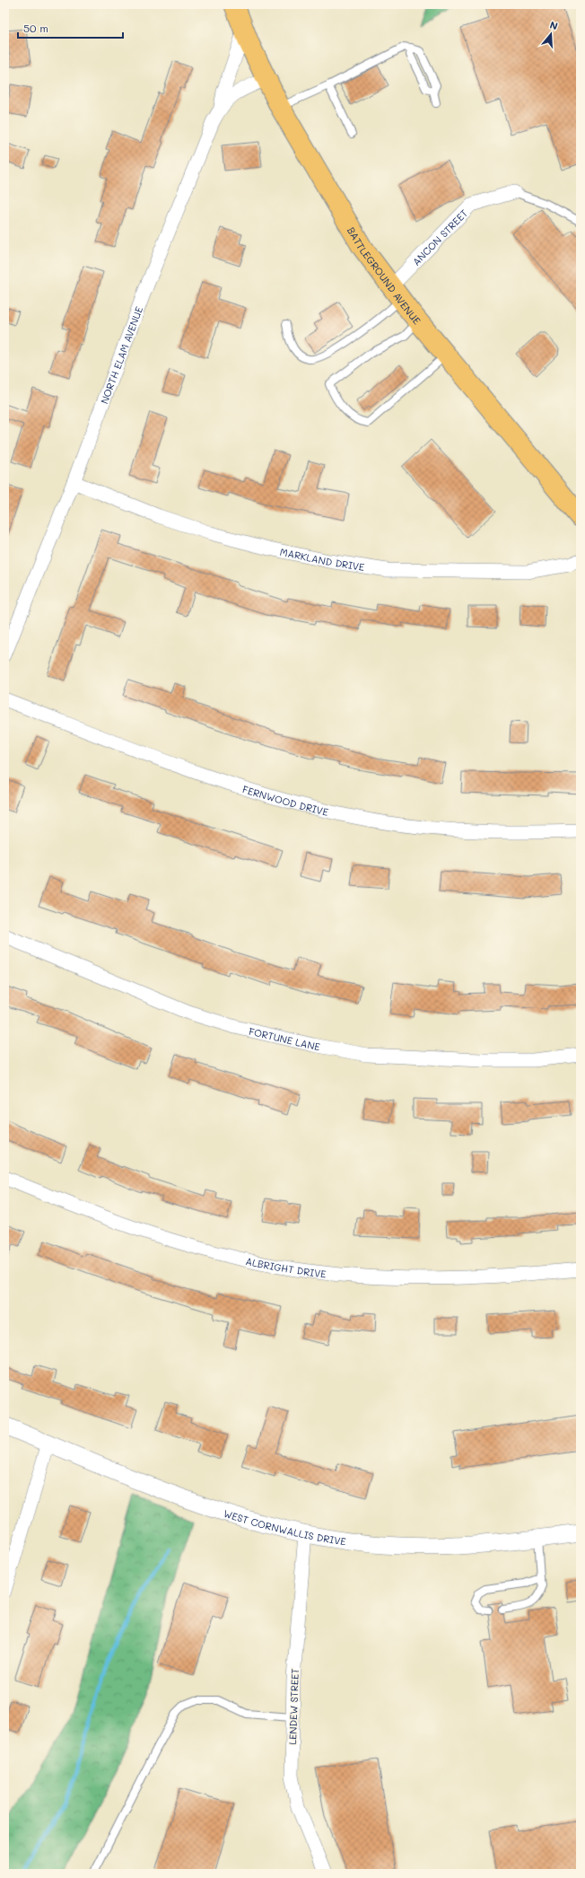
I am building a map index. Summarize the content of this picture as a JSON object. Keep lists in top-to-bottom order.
{
  "streets": {
    "main road": ["BATTLEGROUND AVENUE"],
    "street": [
      "ANCON STREET",
      "NORTH ELAM AVENUE",
      "MARKLAND DRIVE",
      "FERNWOOD DRIVE",
      "FORTUNE LANE",
      "ALBRIGHT DRIVE",
      "WEST CORNWALLIS DRIVE",
      "LENDEW STREET"
    ]
  },
  "crossings": [
    ["ANCON STREET", "BATTLEGROUND AVENUE"],
    ["BATTLEGROUND AVENUE", "NORTH ELAM AVENUE"],
    ["NORTH ELAM AVENUE", "MARKLAND DRIVE"],
    ["WEST CORNWALLIS DRIVE", "LENDEW STREET"]
  ],
  "scale_bar": "50 m",
  "north": "top"
}
